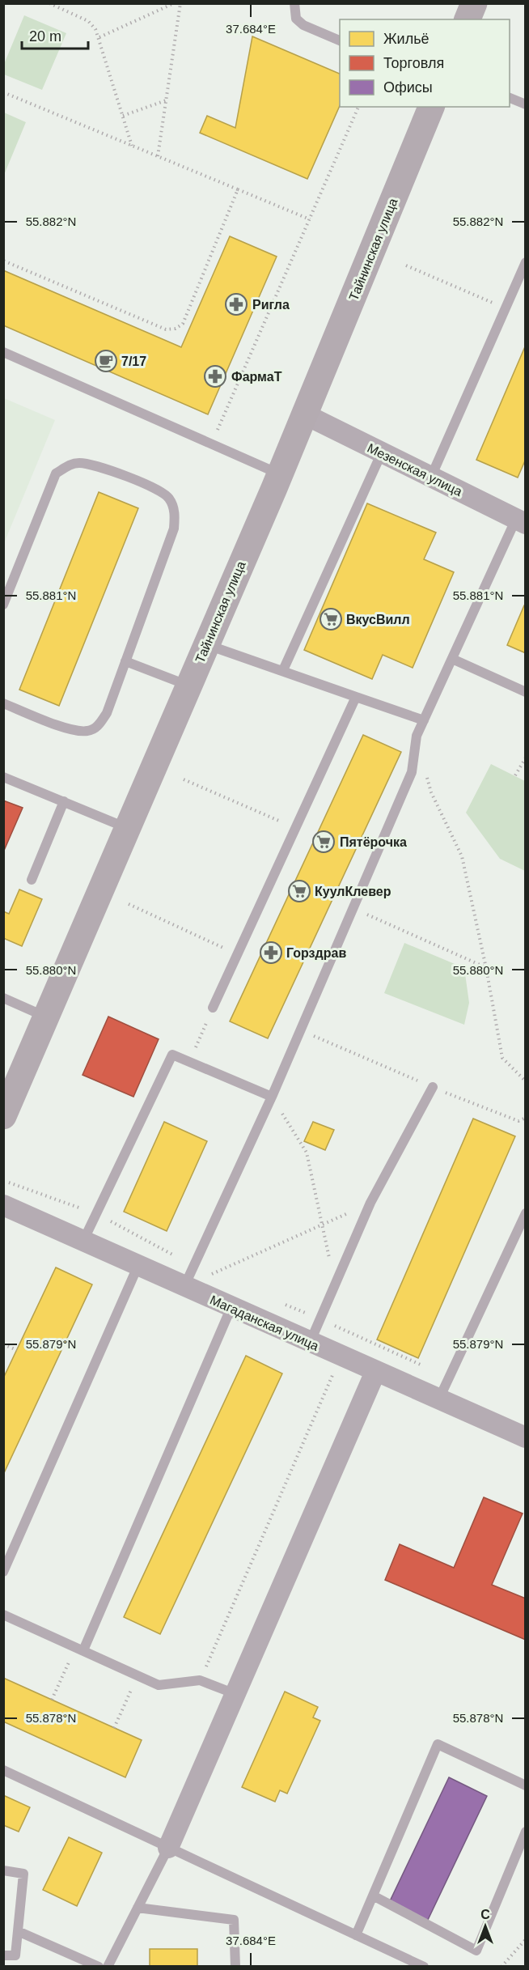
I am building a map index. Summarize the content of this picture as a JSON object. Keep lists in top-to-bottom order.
{
  "streets": {
    "main road": ["Тайнинская улица"],
    "street": ["Мезенская улица", "Магаданская улица"]
  },
  "crossings": [
    ["Тайнинская улица", "Мезенская улица"]
  ],
  "places": {
    "pharmacy": ["Ригла", "ФармаТ", "Горздрав"],
    "cafe": ["7/17"],
    "supermarket": ["ВкусВилл", "Пятёрочка", "КуулКлевер"]
  },
  "legend": ["Жильё", "Торговля", "Офисы"],
  "scale_bar": "20 m",
  "north": "top",
  "coordinates": [
    "37.684°E",
    "55.882°N",
    "55.881°N",
    "55.880°N",
    "55.879°N",
    "55.878°N"
  ]
}
